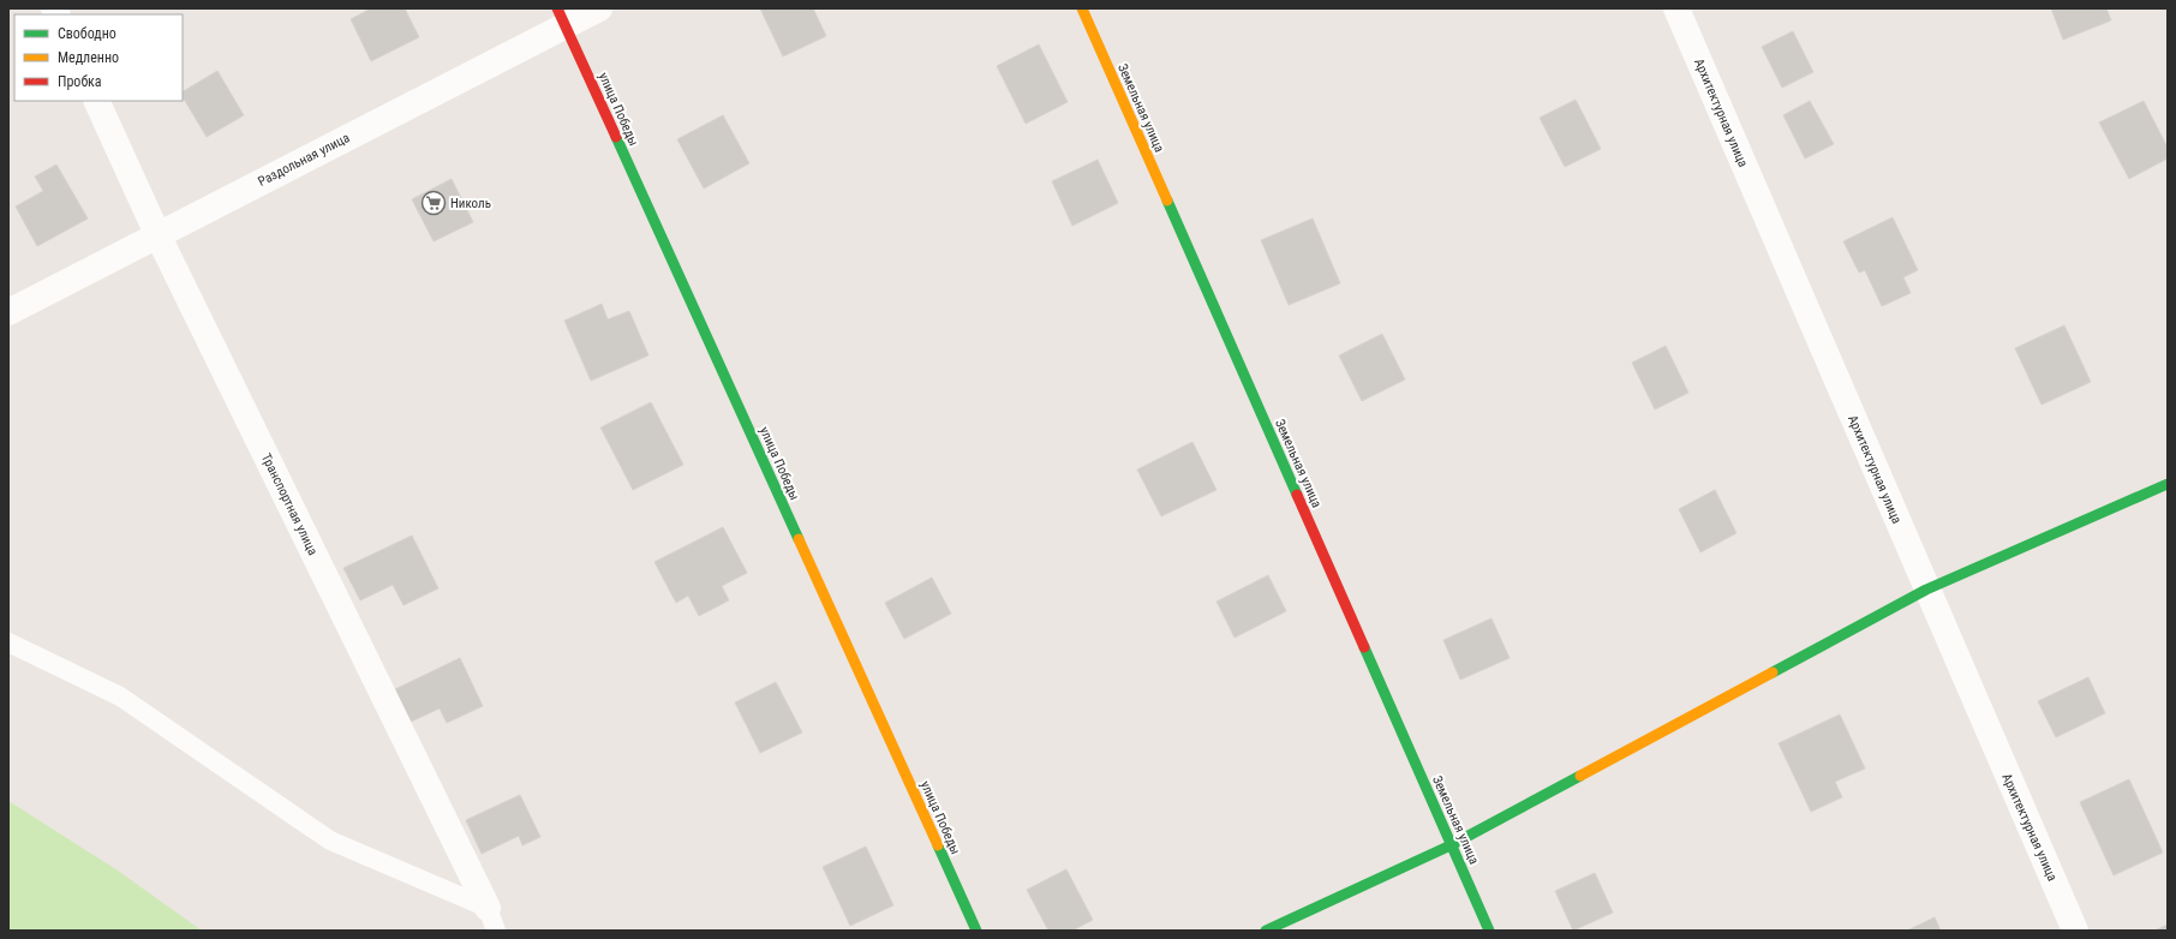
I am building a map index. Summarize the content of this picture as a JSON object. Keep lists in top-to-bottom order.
{
  "streets": {
    "street": [
      "Земельная улица",
      "улица Победы",
      "Архитектурная улица",
      "Раздольная улица",
      "Транспортная улица"
    ]
  },
  "crossings": [
    ["улица Победы", "Раздольная улица"],
    ["Раздольная улица", "Транспортная улица"]
  ],
  "places": {
    "supermarket": ["Николь"]
  },
  "legend": ["Свободно", "Медленно", "Пробка"]
}
